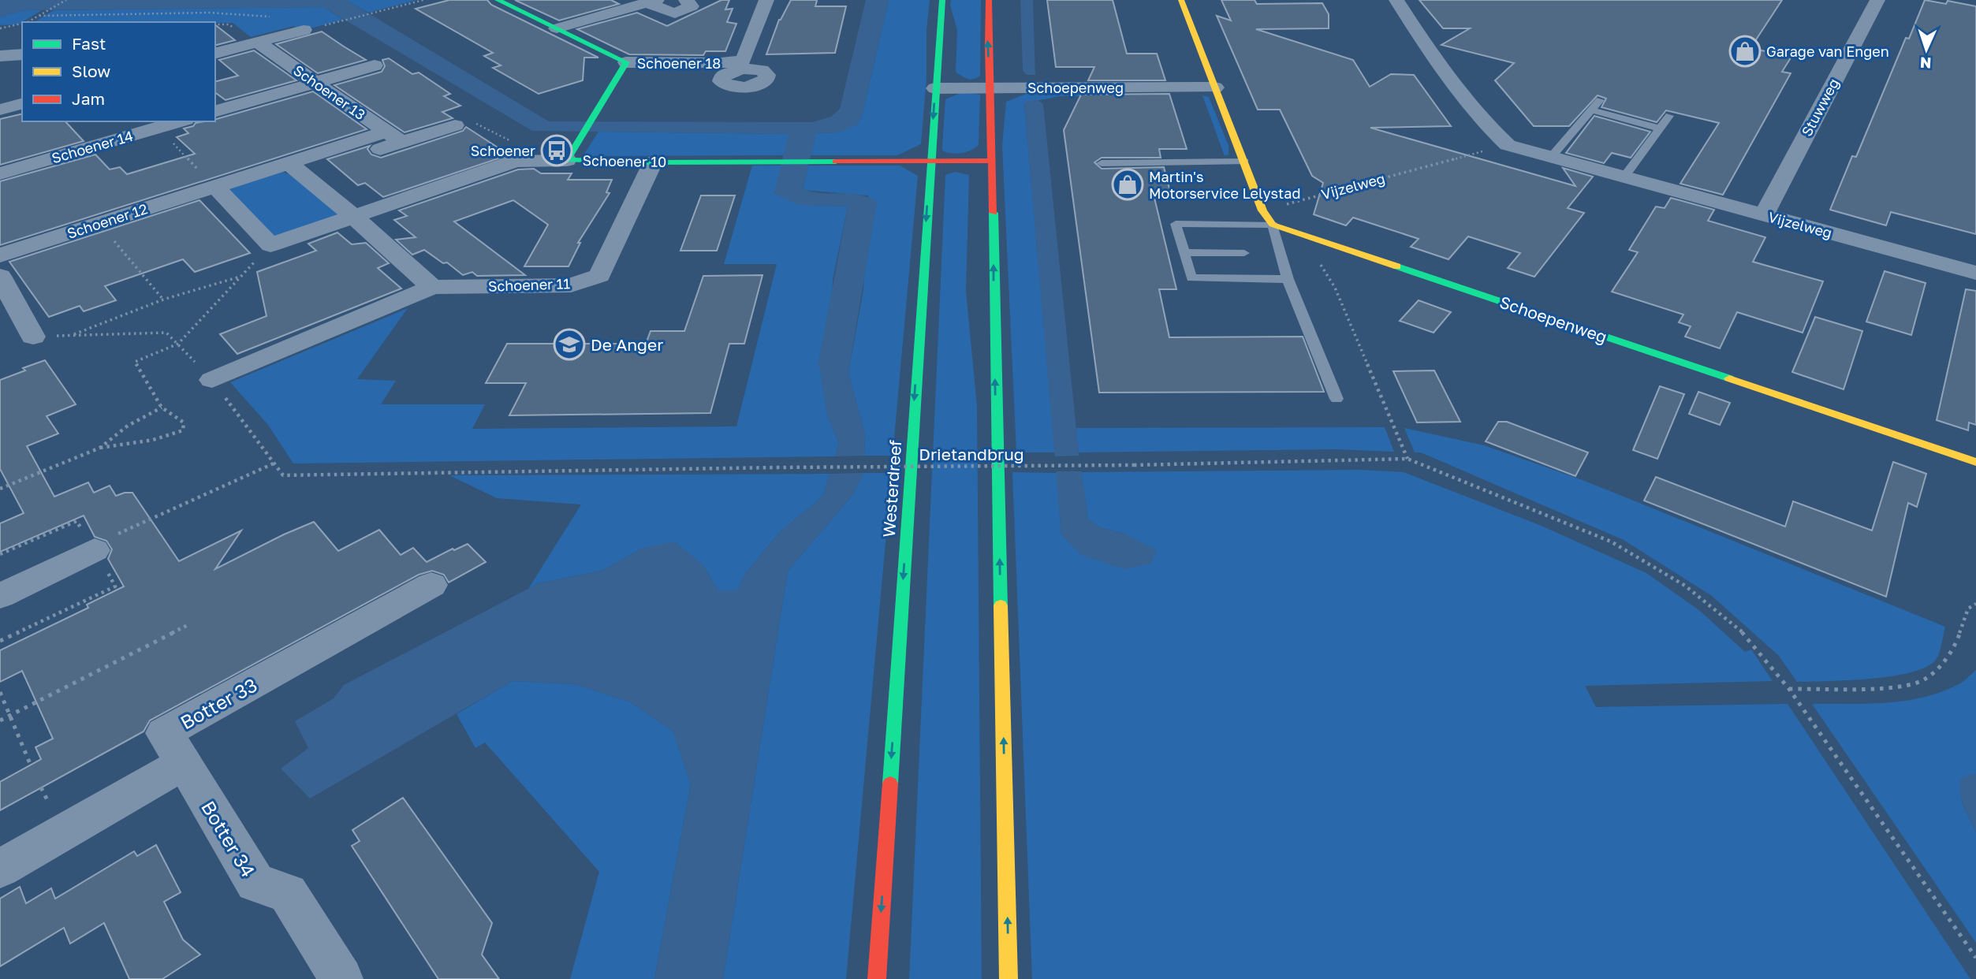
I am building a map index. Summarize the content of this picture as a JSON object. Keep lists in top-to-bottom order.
{
  "streets": {
    "main road": ["Schoepenweg", "Schoener 10", "Westerdreef"],
    "street": [
      "Schoener 18",
      "Schoener 13",
      "Stuwweg",
      "Schoener 14",
      "Vijzelweg",
      "Schoener 12",
      "Schoener 11",
      "Botter 33",
      "Botter 34"
    ],
    "path": ["Drietandbrug"]
  },
  "crossings": [
    ["Schoepenweg", "Westerdreef"],
    ["Schoener 13", "Schoener 12"],
    ["Stuwweg", "Vijzelweg"],
    ["Schoener 10", "Schoener 11"],
    ["Schoener 10", "Westerdreef"],
    ["Botter 33", "Botter 34"]
  ],
  "places": {
    "shop": ["Garage van Engen", "Martin's Motorservice Lelystad"],
    "bus stop": ["Schoener"],
    "school or university": ["De Anger"]
  },
  "legend": ["Fast", "Slow", "Jam"],
  "north": "bottom"
}
